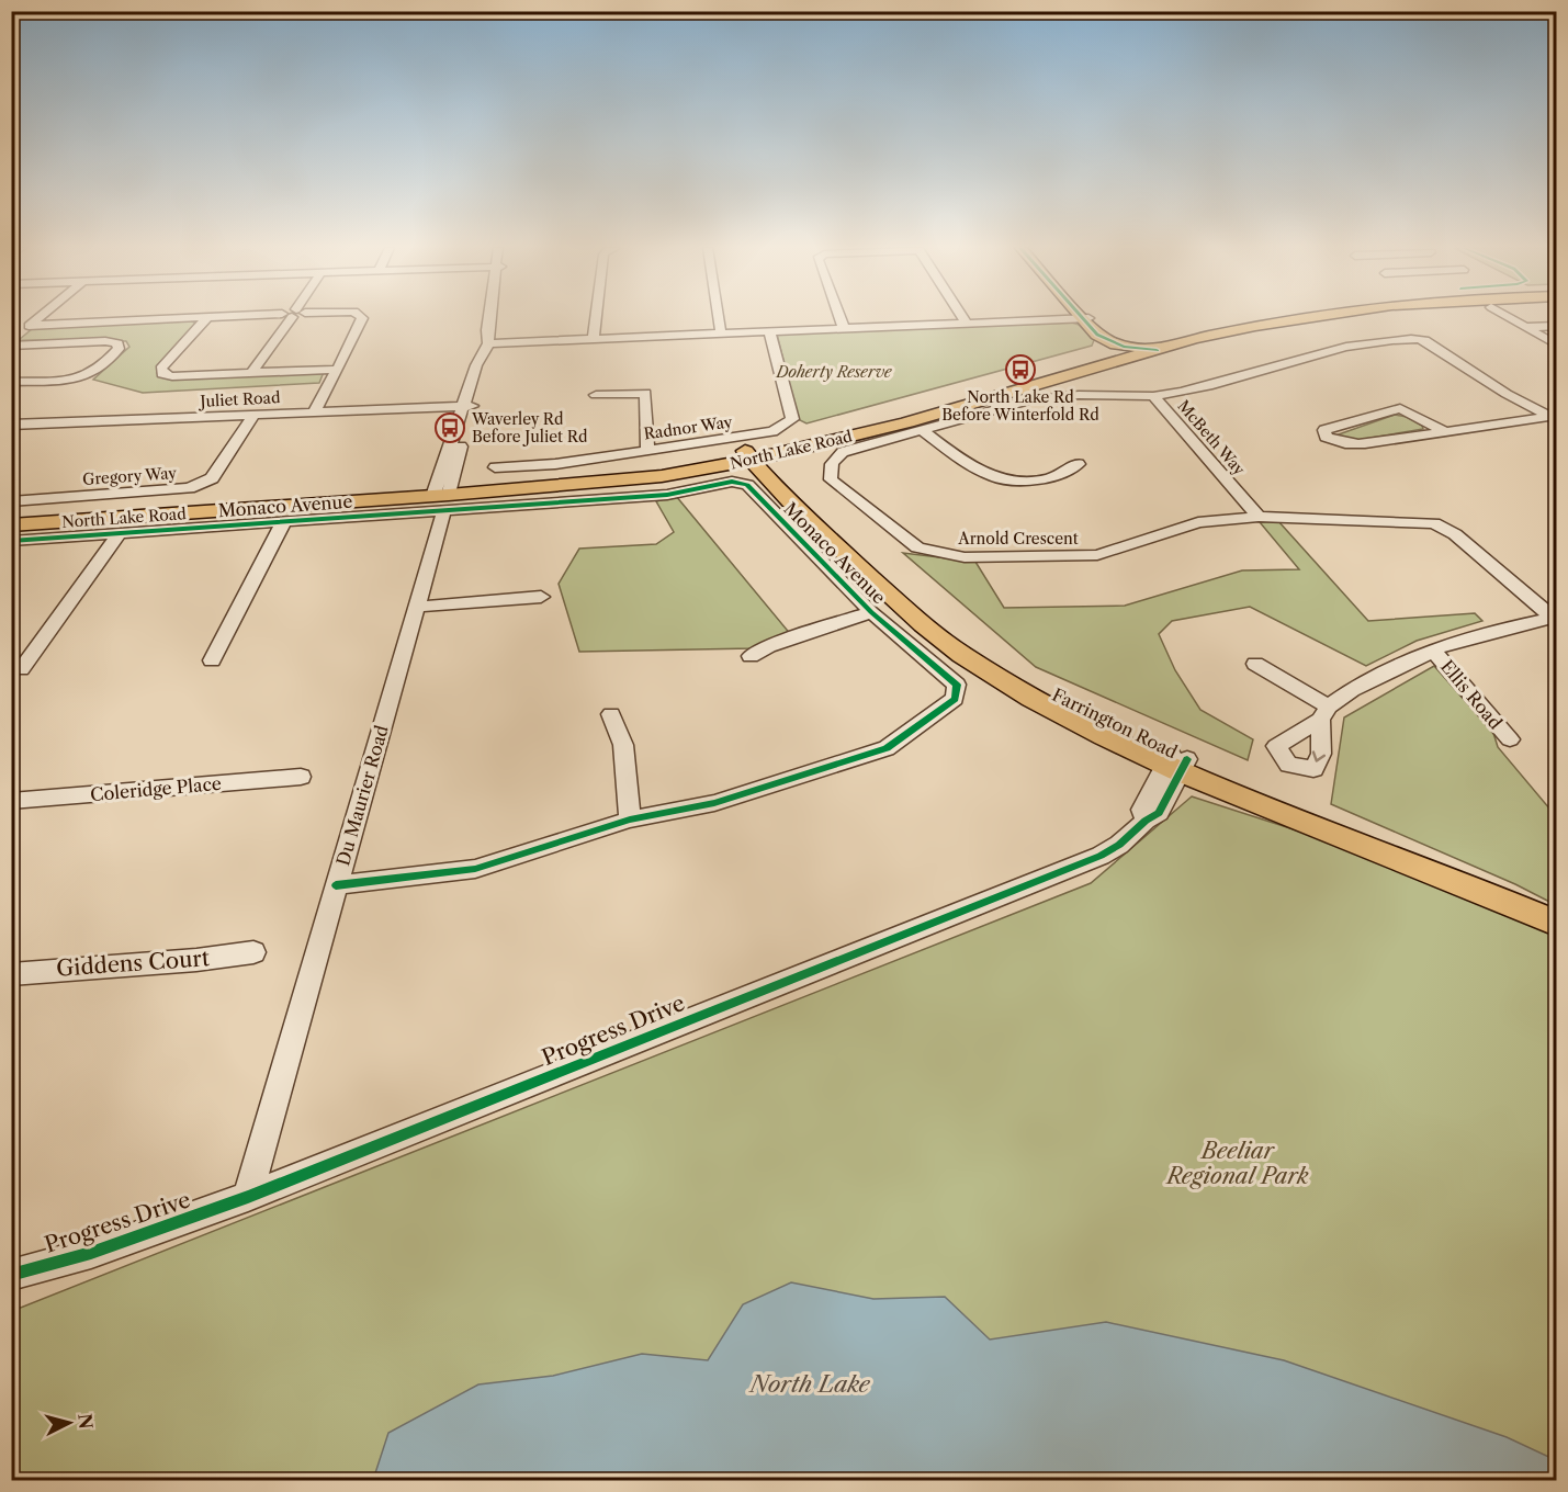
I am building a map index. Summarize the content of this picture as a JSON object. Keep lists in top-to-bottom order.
{
  "streets": {
    "main road": ["North Lake Road", "Farrington Road"],
    "street": [
      "Juliet Road",
      "Radnor Way",
      "McBeth Way",
      "Gregory Way",
      "Monaco Avenue",
      "Arnold Crescent",
      "Ellis Road",
      "Coleridge Place",
      "Du Maurier Road",
      "Giddens Court",
      "Progress Drive"
    ]
  },
  "crossings": [
    ["Juliet Road", "Gregory Way"],
    ["Juliet Road", "Du Maurier Road"],
    ["McBeth Way", "Arnold Crescent"],
    ["North Lake Road", "Monaco Avenue"],
    ["North Lake Road", "Arnold Crescent"],
    ["North Lake Road", "Farrington Road"],
    ["North Lake Road", "Du Maurier Road"],
    ["Monaco Avenue", "Du Maurier Road"],
    ["Farrington Road", "Progress Drive"],
    ["Du Maurier Road", "Progress Drive"]
  ],
  "water": ["North Lake"],
  "parks": ["Doherty Reserve", "Beeliar Regional Park"],
  "places": {
    "bus stop": ["North Lake Rd Before Winterfold Rd", "Waverley Rd Before Juliet Rd"]
  },
  "north": "right"
}
